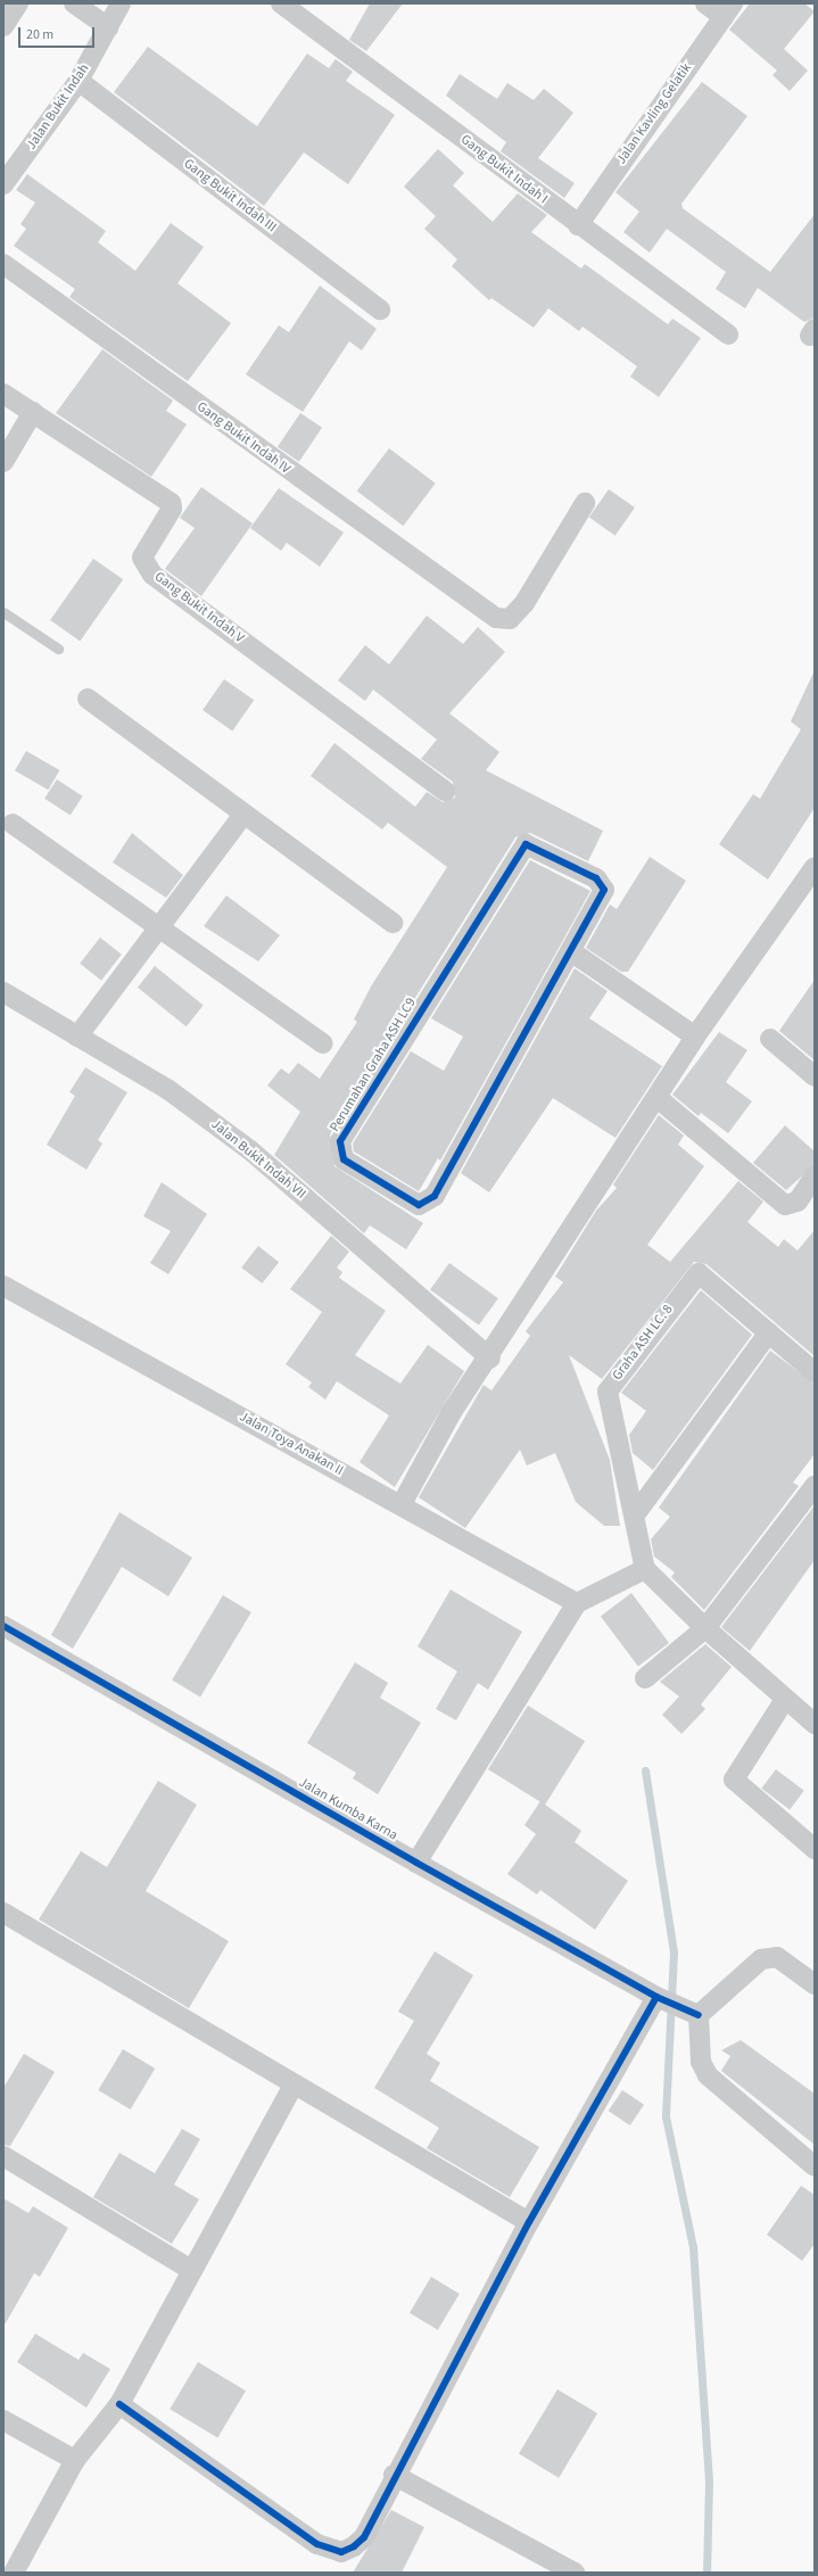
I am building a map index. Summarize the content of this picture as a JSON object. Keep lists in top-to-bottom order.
{
  "streets": {
    "street": [
      "Jalan Bukit Indah",
      "Jalan Kavling Gelatik",
      "Gang Bukit Indah I",
      "Gang Bukit Indah III",
      "Gang Bukit Indah IV",
      "Gang Bukit Indah V",
      "Perumahan Graha ASH LC9",
      "Jalan Bukit Indah VII",
      "Graha ASH LC. 8",
      "Jalan Toya Anakan II",
      "Jalan Kumba Karna"
    ]
  },
  "crossings": [
    ["Jalan Bukit Indah", "Gang Bukit Indah III"],
    ["Jalan Kavling Gelatik", "Gang Bukit Indah I"]
  ],
  "scale_bar": "20 m"
}
